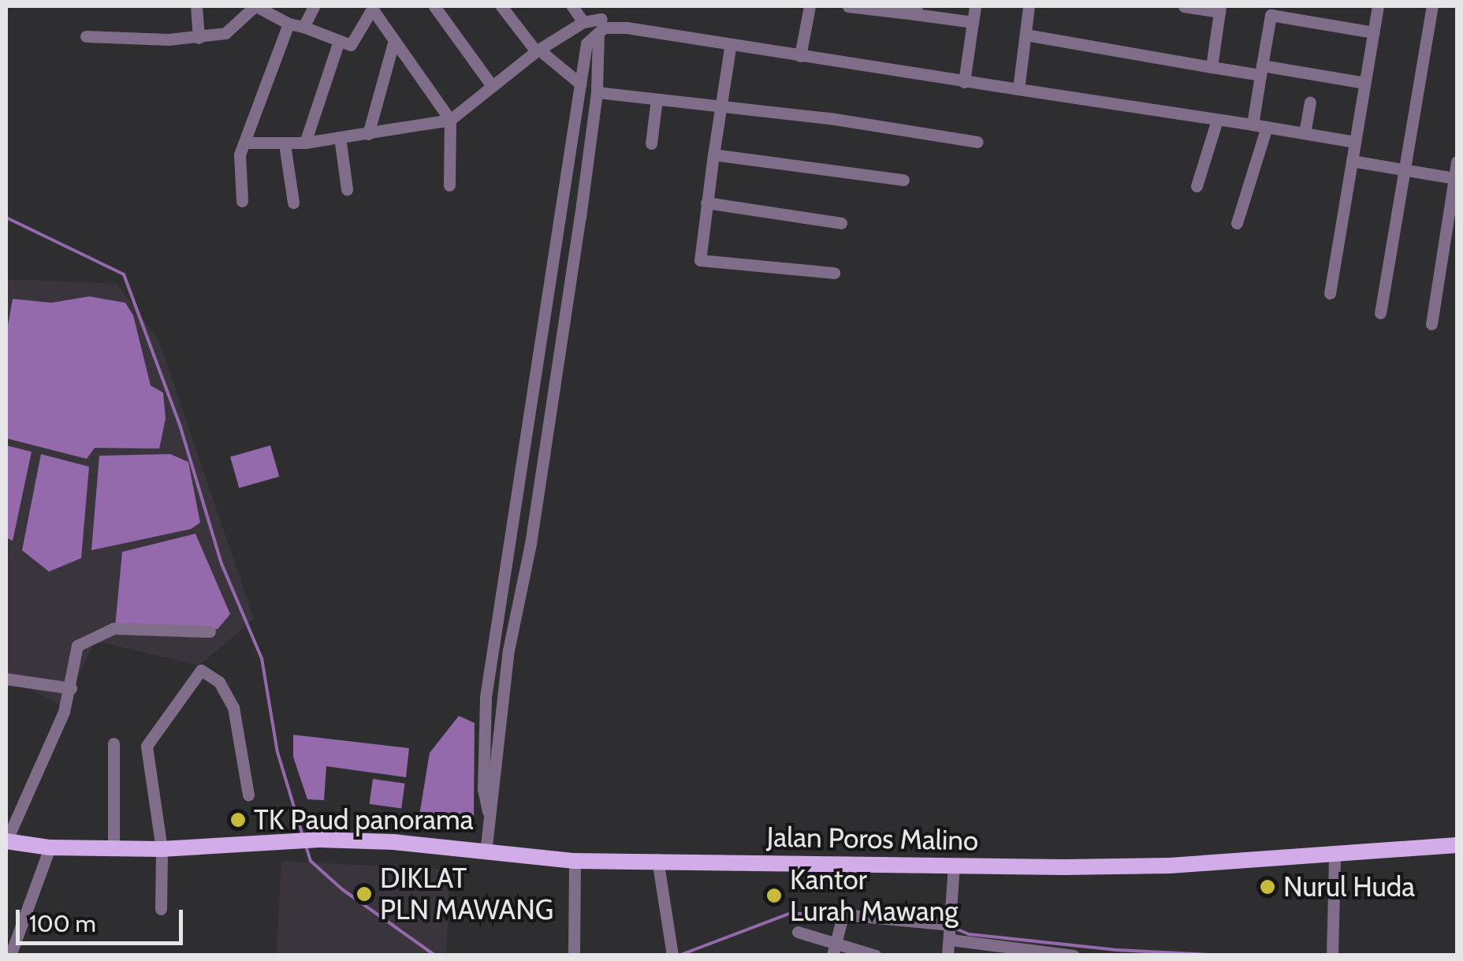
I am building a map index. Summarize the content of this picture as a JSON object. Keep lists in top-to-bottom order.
{
  "streets": {
    "main road": ["Jalan Poros Malino"]
  },
  "places": [
    "TK Paud panorama",
    "Nurul Huda",
    "DIKLAT PLN MAWANG",
    "Kantor Lurah Mawang"
  ],
  "scale_bar": "100 m"
}
